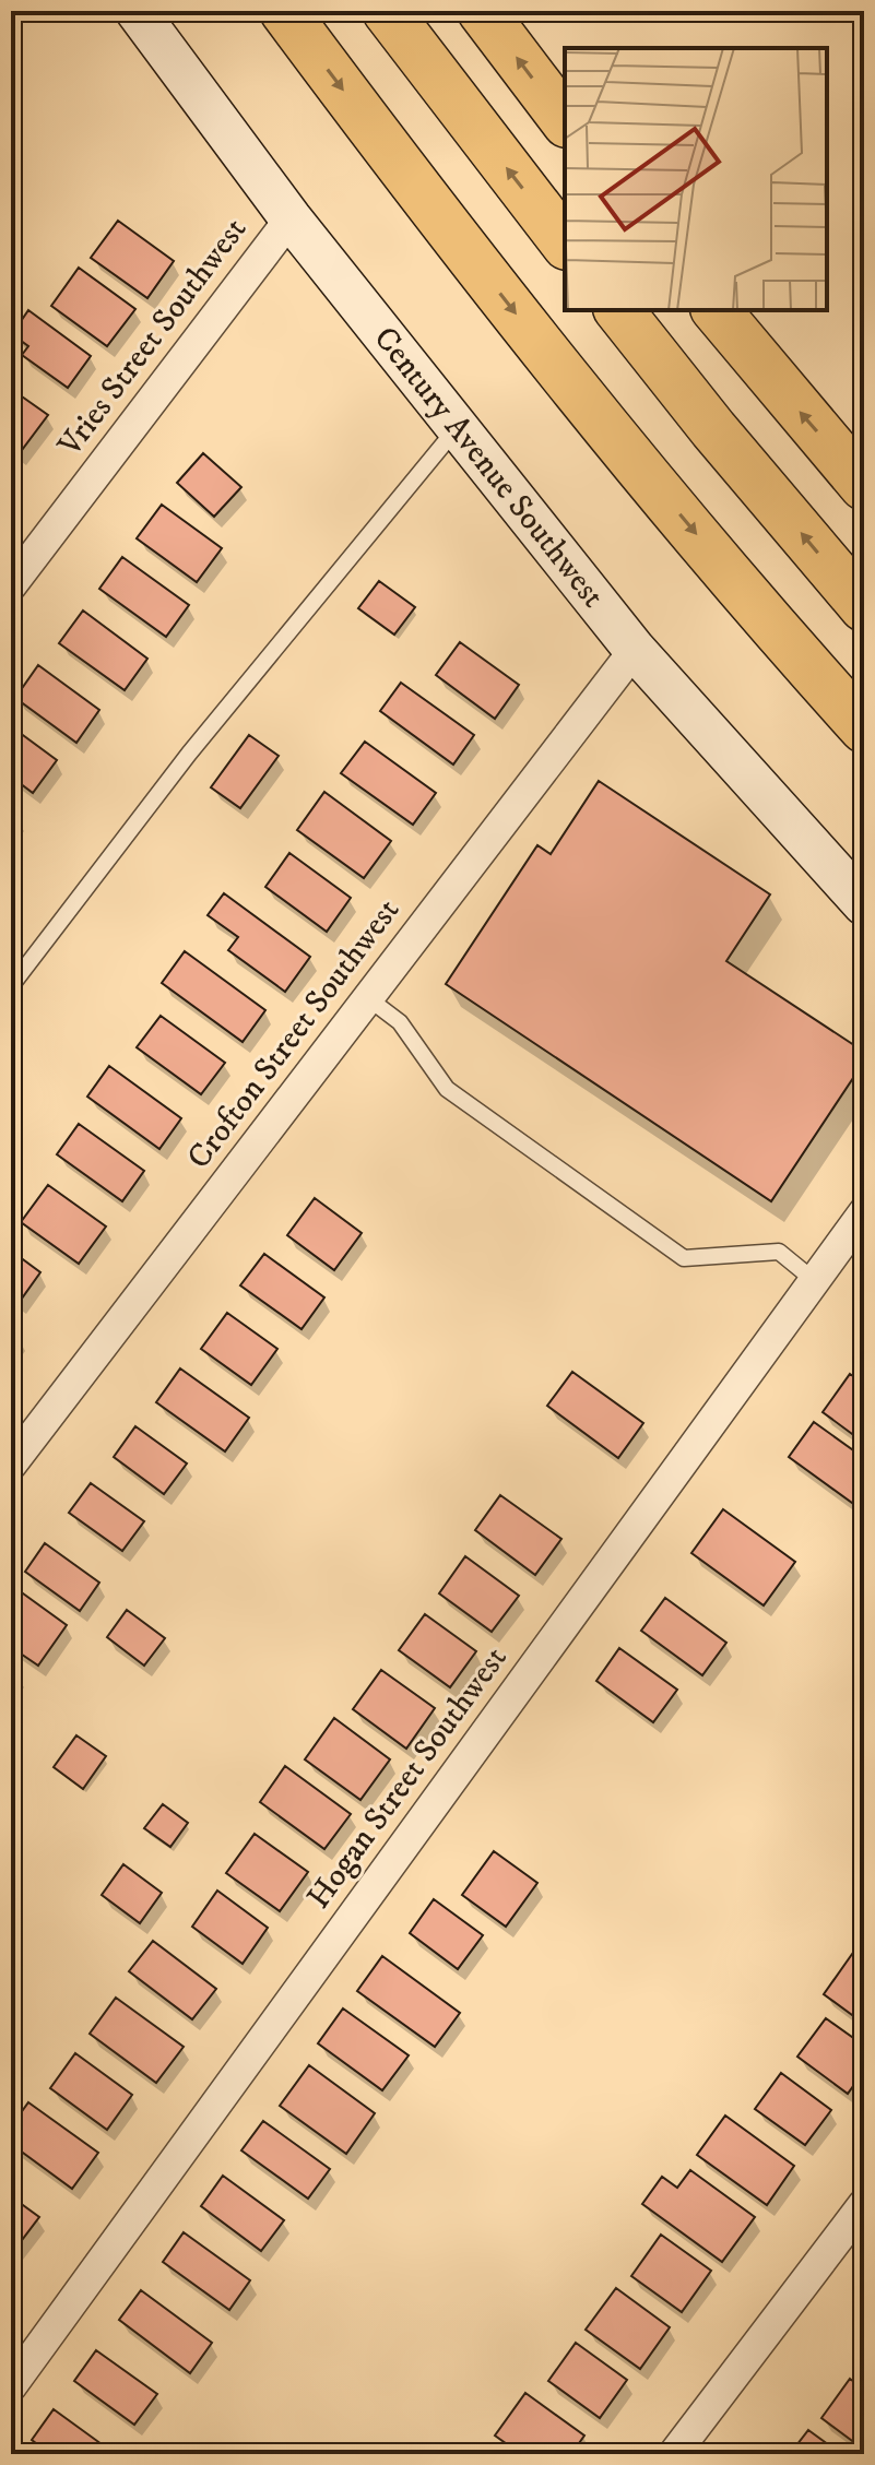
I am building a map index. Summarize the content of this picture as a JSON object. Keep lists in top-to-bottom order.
{
  "streets": {
    "street": [
      "Vries Street Southwest",
      "Century Avenue Southwest",
      "Crofton Street Southwest",
      "Hogan Street Southwest"
    ]
  },
  "crossings": [
    ["Vries Street Southwest", "Century Avenue Southwest"],
    ["Century Avenue Southwest", "Crofton Street Southwest"]
  ]
}
